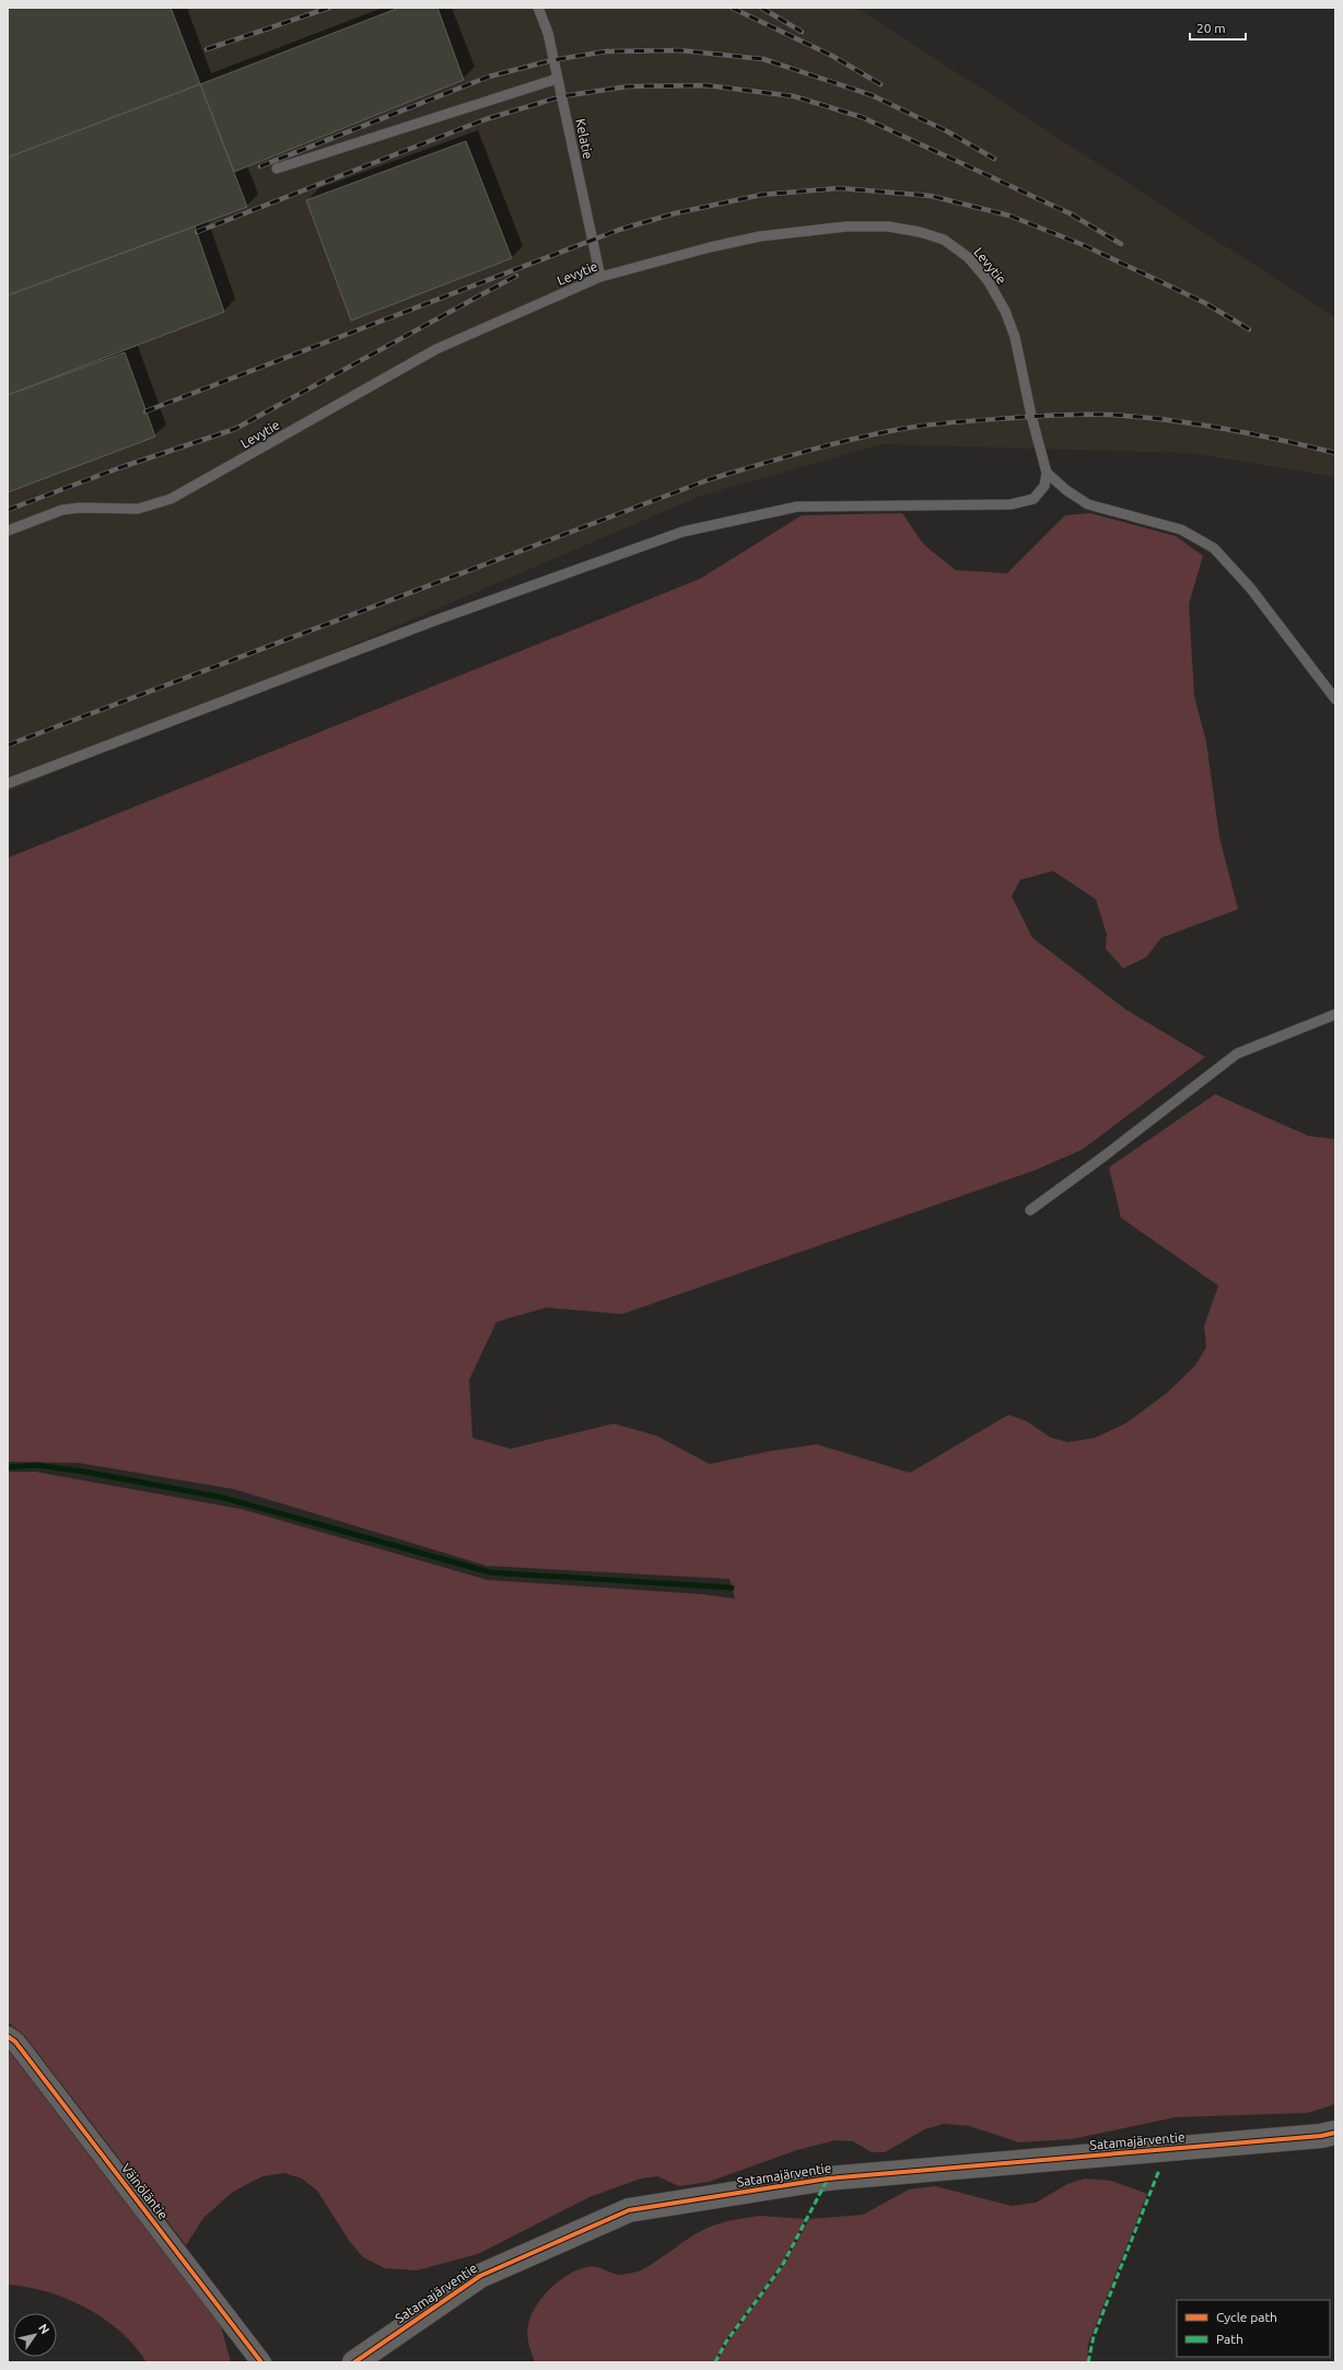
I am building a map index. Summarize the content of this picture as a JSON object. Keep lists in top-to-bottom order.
{
  "streets": {
    "street": ["Satamajärventie", "Väinöläntie"],
    "lane": ["Kelatie", "Levytie"]
  },
  "crossings": [
    ["Kelatie", "Levytie"]
  ],
  "legend": ["Cycle path", "Path"],
  "scale_bar": "20 m",
  "north": "top right"
}
